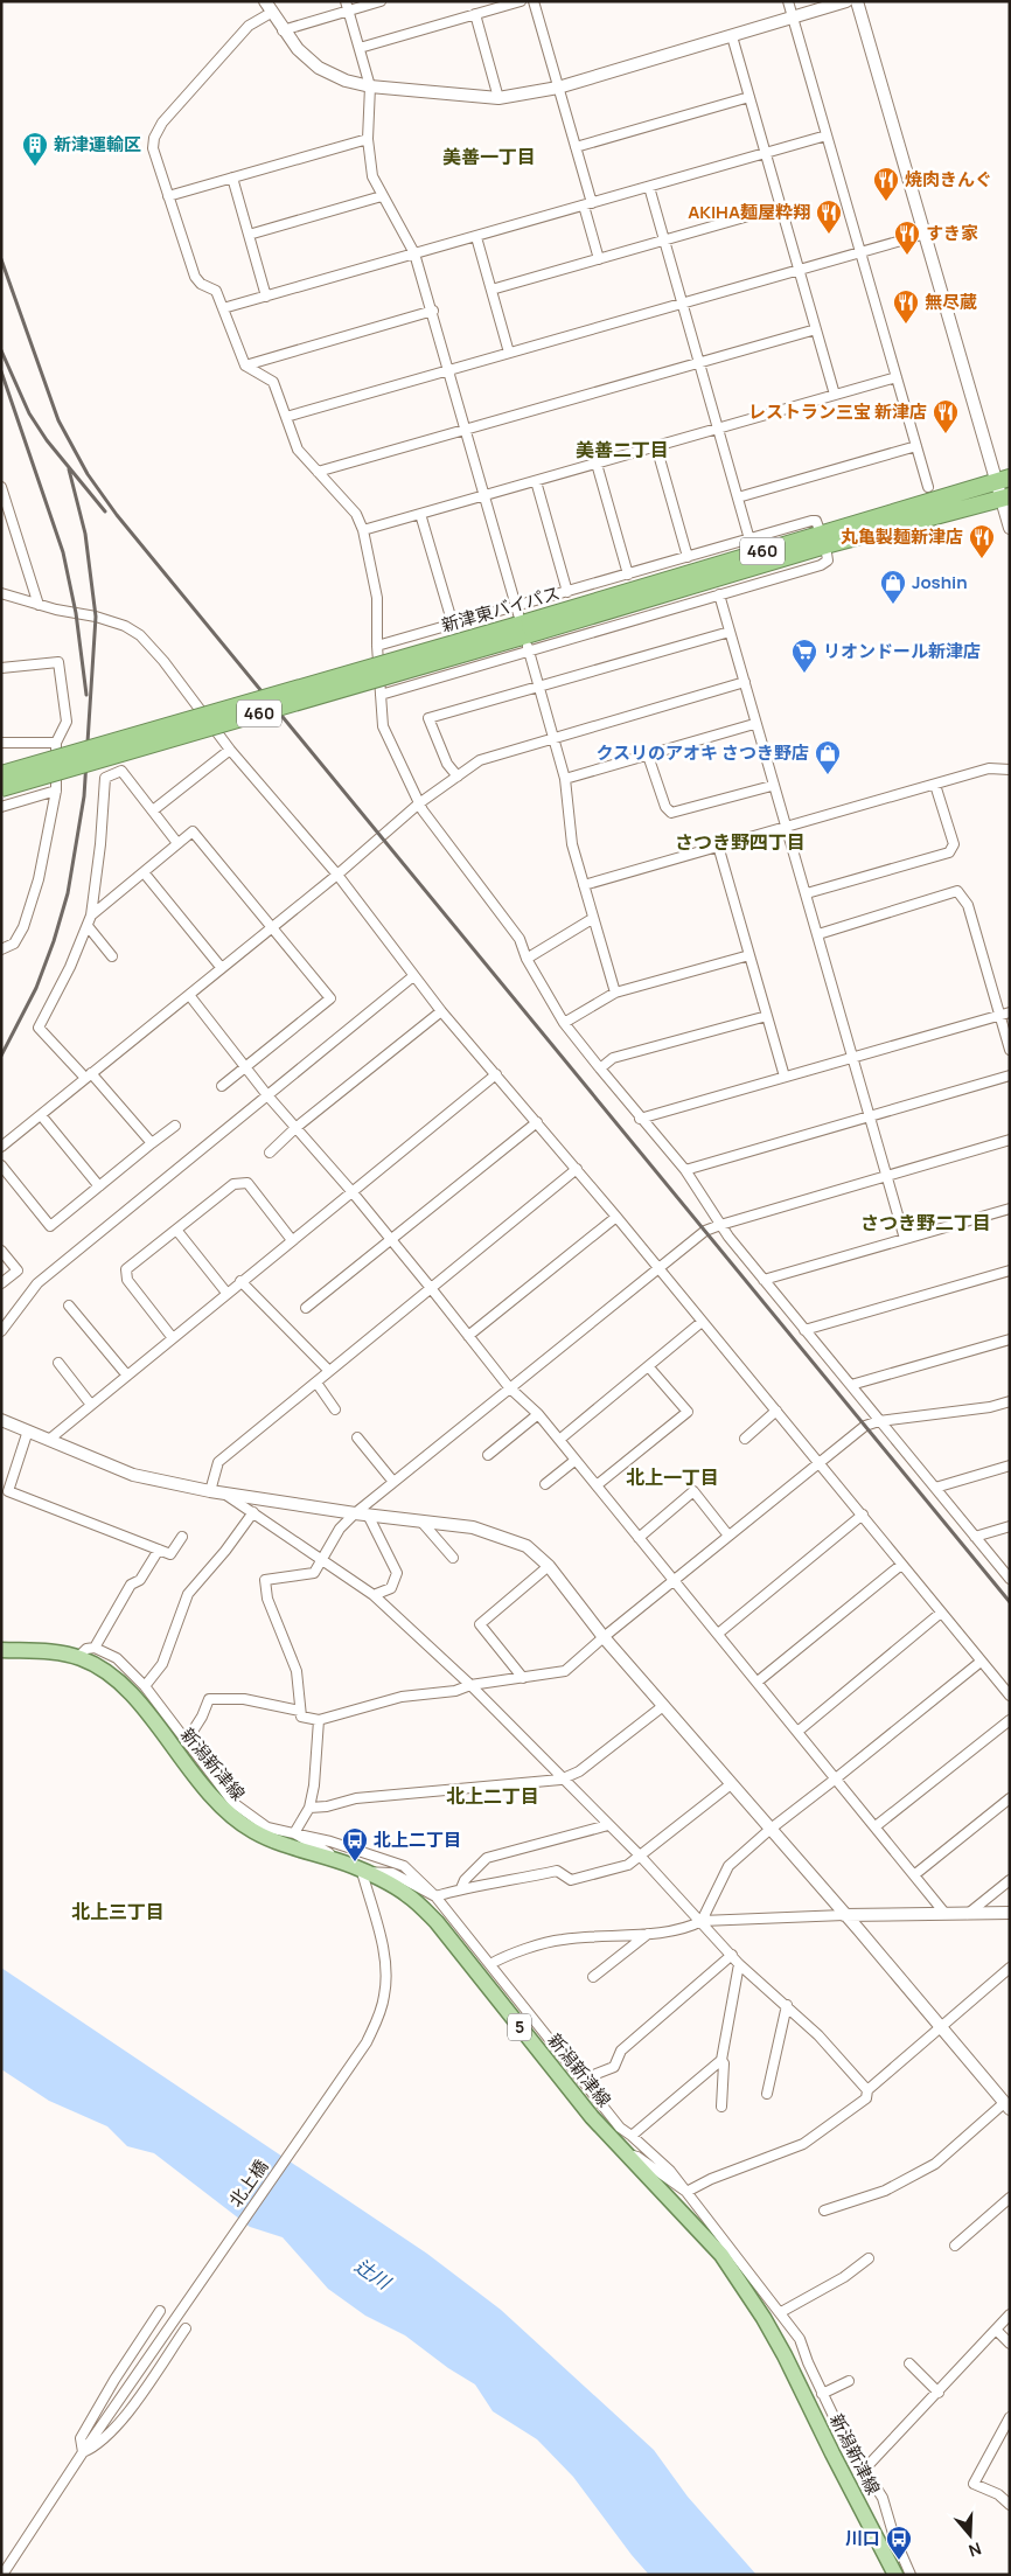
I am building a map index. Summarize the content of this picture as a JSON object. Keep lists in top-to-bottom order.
{
  "streets": {
    "highway": ["460", "新津東バイパス"],
    "main road": ["新潟新津線", "5"],
    "street": ["北上橋"]
  },
  "crossings": [
    ["新潟新津線", "北上橋"]
  ],
  "districts": [
    "美善一丁目",
    "美善二丁目",
    "さつき野四丁目",
    "さつき野二丁目",
    "北上一丁目",
    "北上二丁目",
    "北上三丁目"
  ],
  "water": ["辻川"],
  "places": {
    "building": ["新津運輸区"],
    "restaurant": [
      "焼肉きんぐ",
      "AKIHA麺屋粋翔",
      "すき家",
      "無尽蔵",
      "レストラン三宝 新津店",
      "丸亀製麺新津店"
    ],
    "shop": ["Joshin", "クスリのアオキ さつき野店"],
    "supermarket": ["リオンドール新津店"],
    "bus stop": ["北上二丁目", "川口"]
  },
  "north": "bottom"
}
